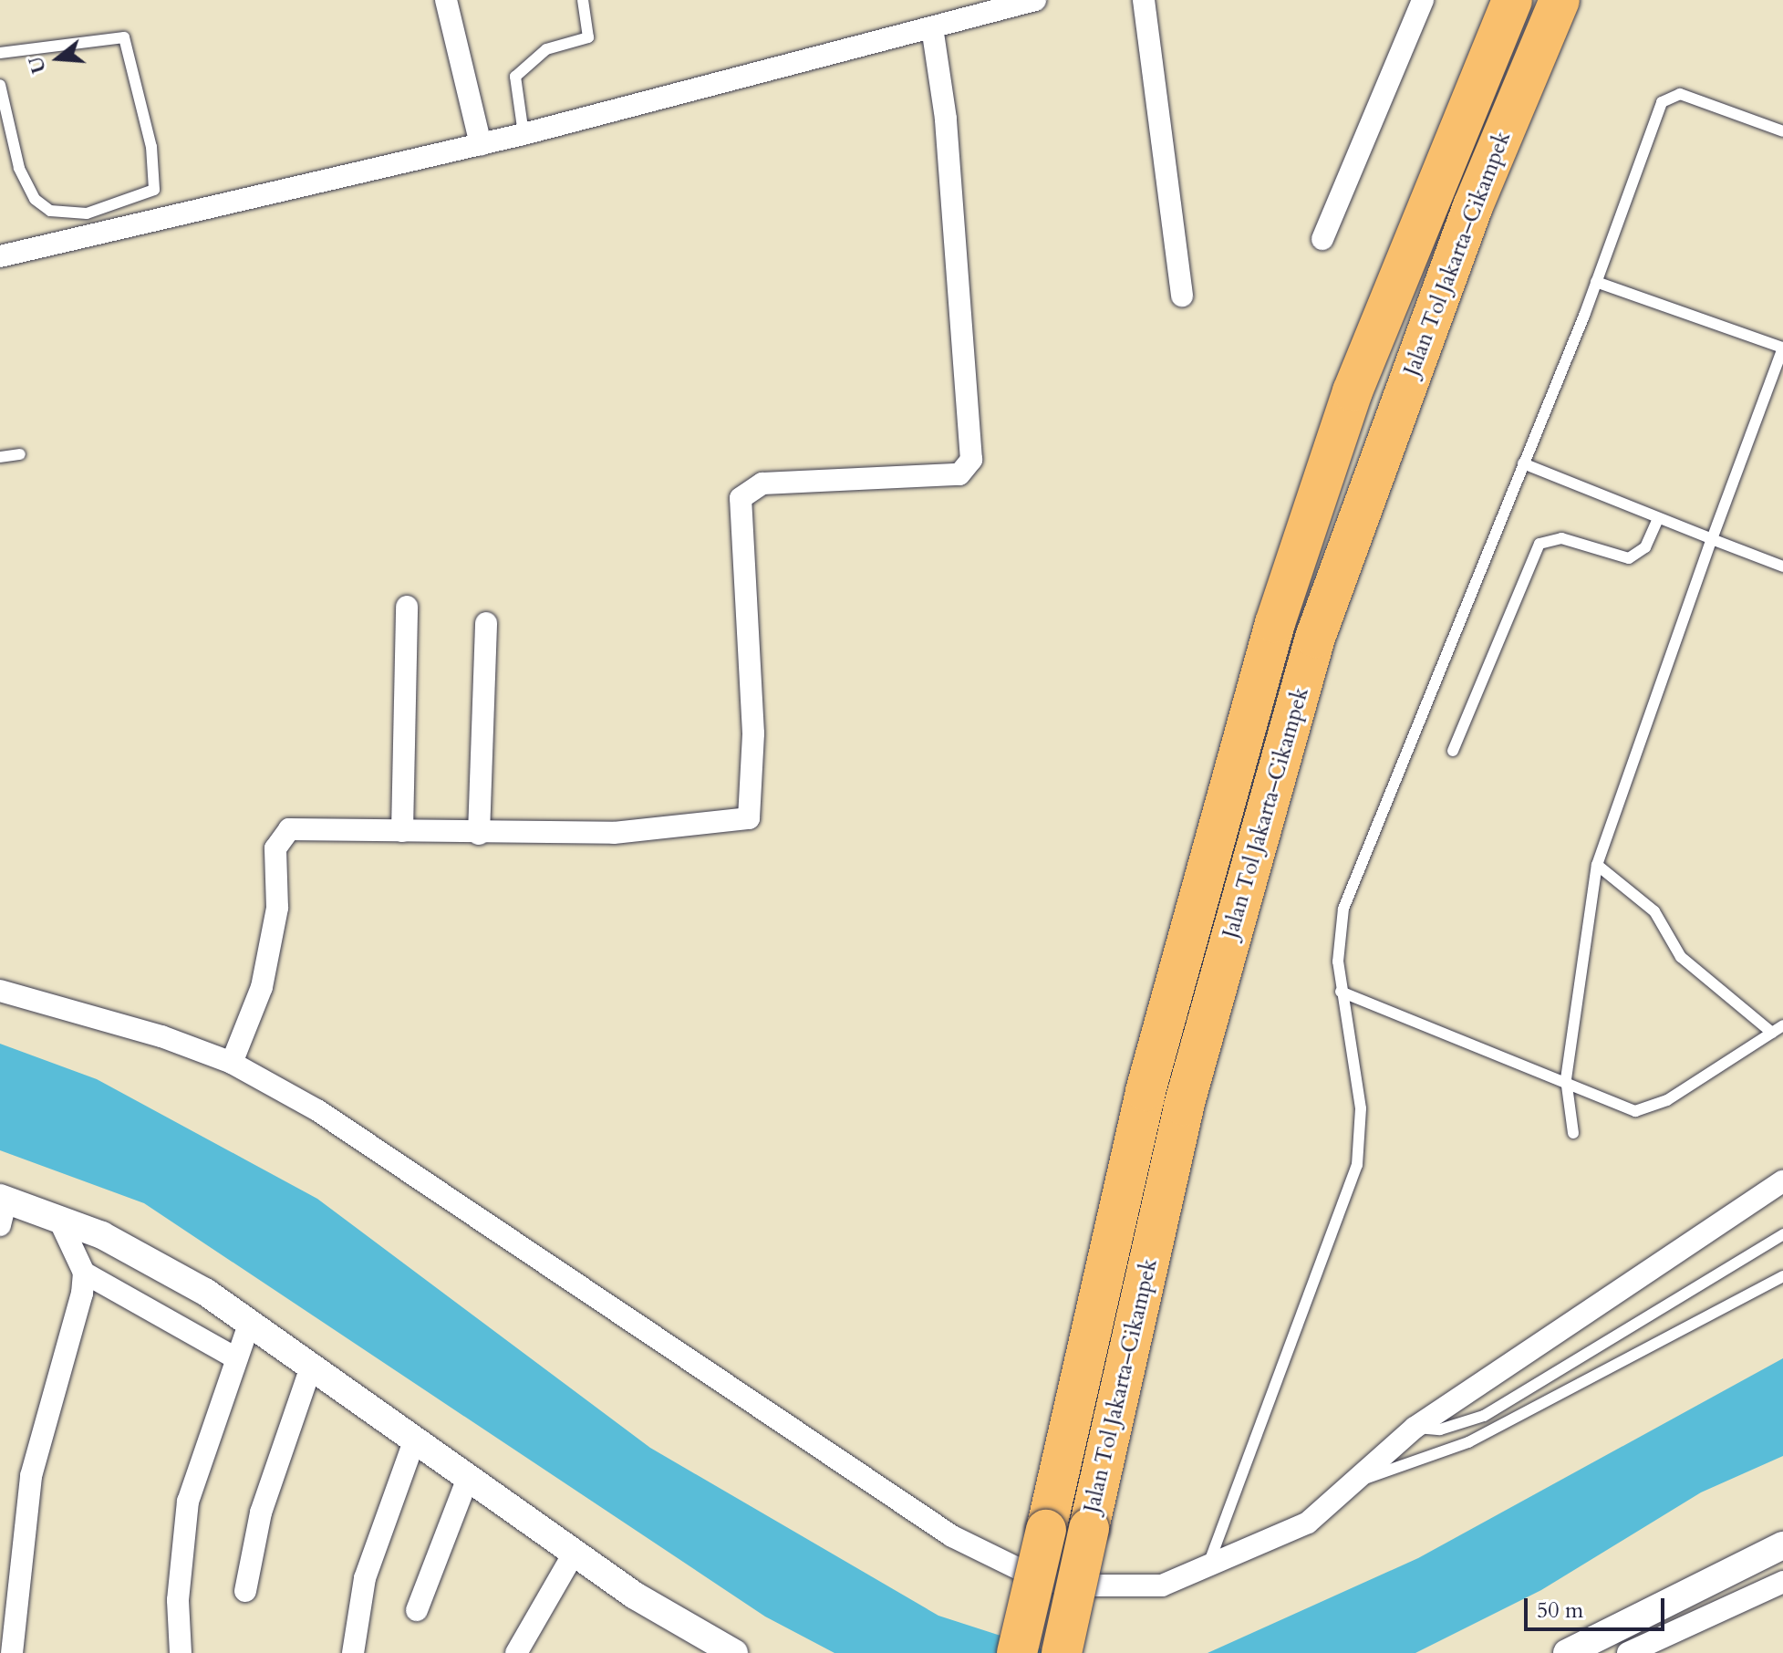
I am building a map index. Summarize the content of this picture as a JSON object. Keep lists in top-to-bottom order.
{
  "streets": {
    "highway": ["Jalan Tol Jakarta–Cikampek"]
  },
  "scale_bar": "50 m",
  "north": "left"
}
